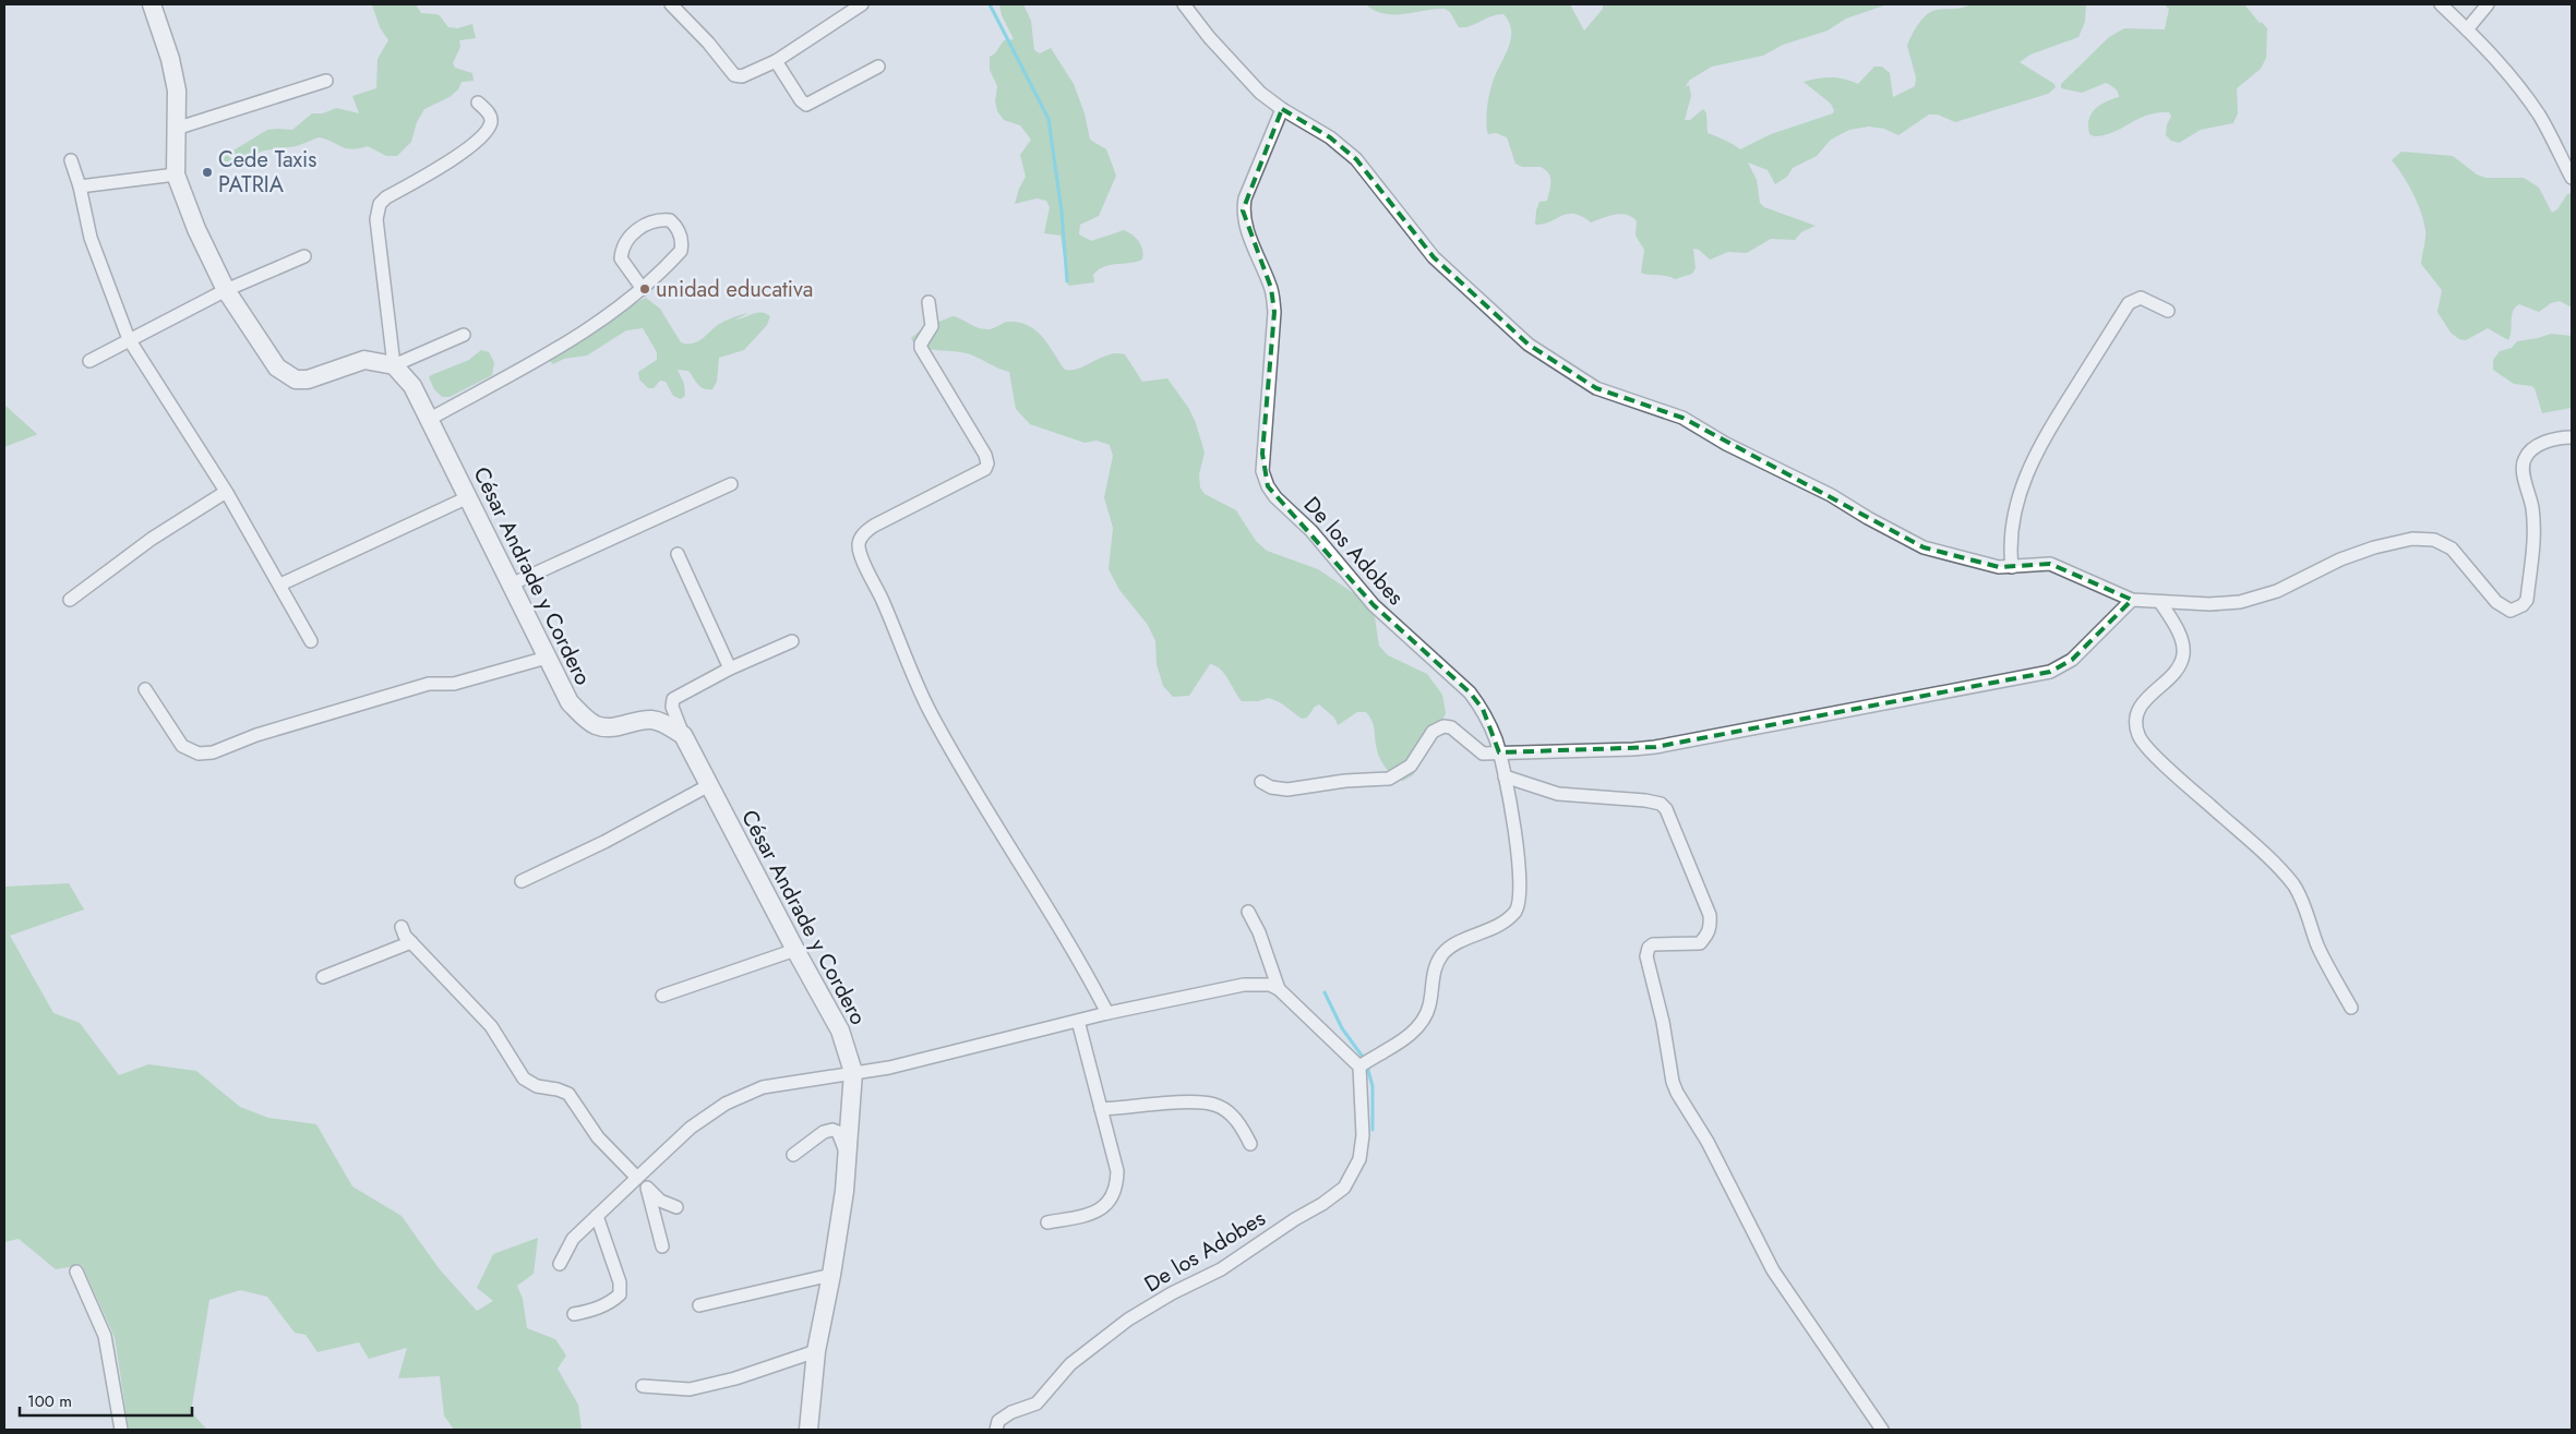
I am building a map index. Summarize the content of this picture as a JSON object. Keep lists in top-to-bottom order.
{
  "streets": {
    "street": ["De los Adobes", "César Andrade y Cordero"]
  },
  "places": ["Cede Taxis PATRIA", "unidad educativa"],
  "scale_bar": "100 m"
}
